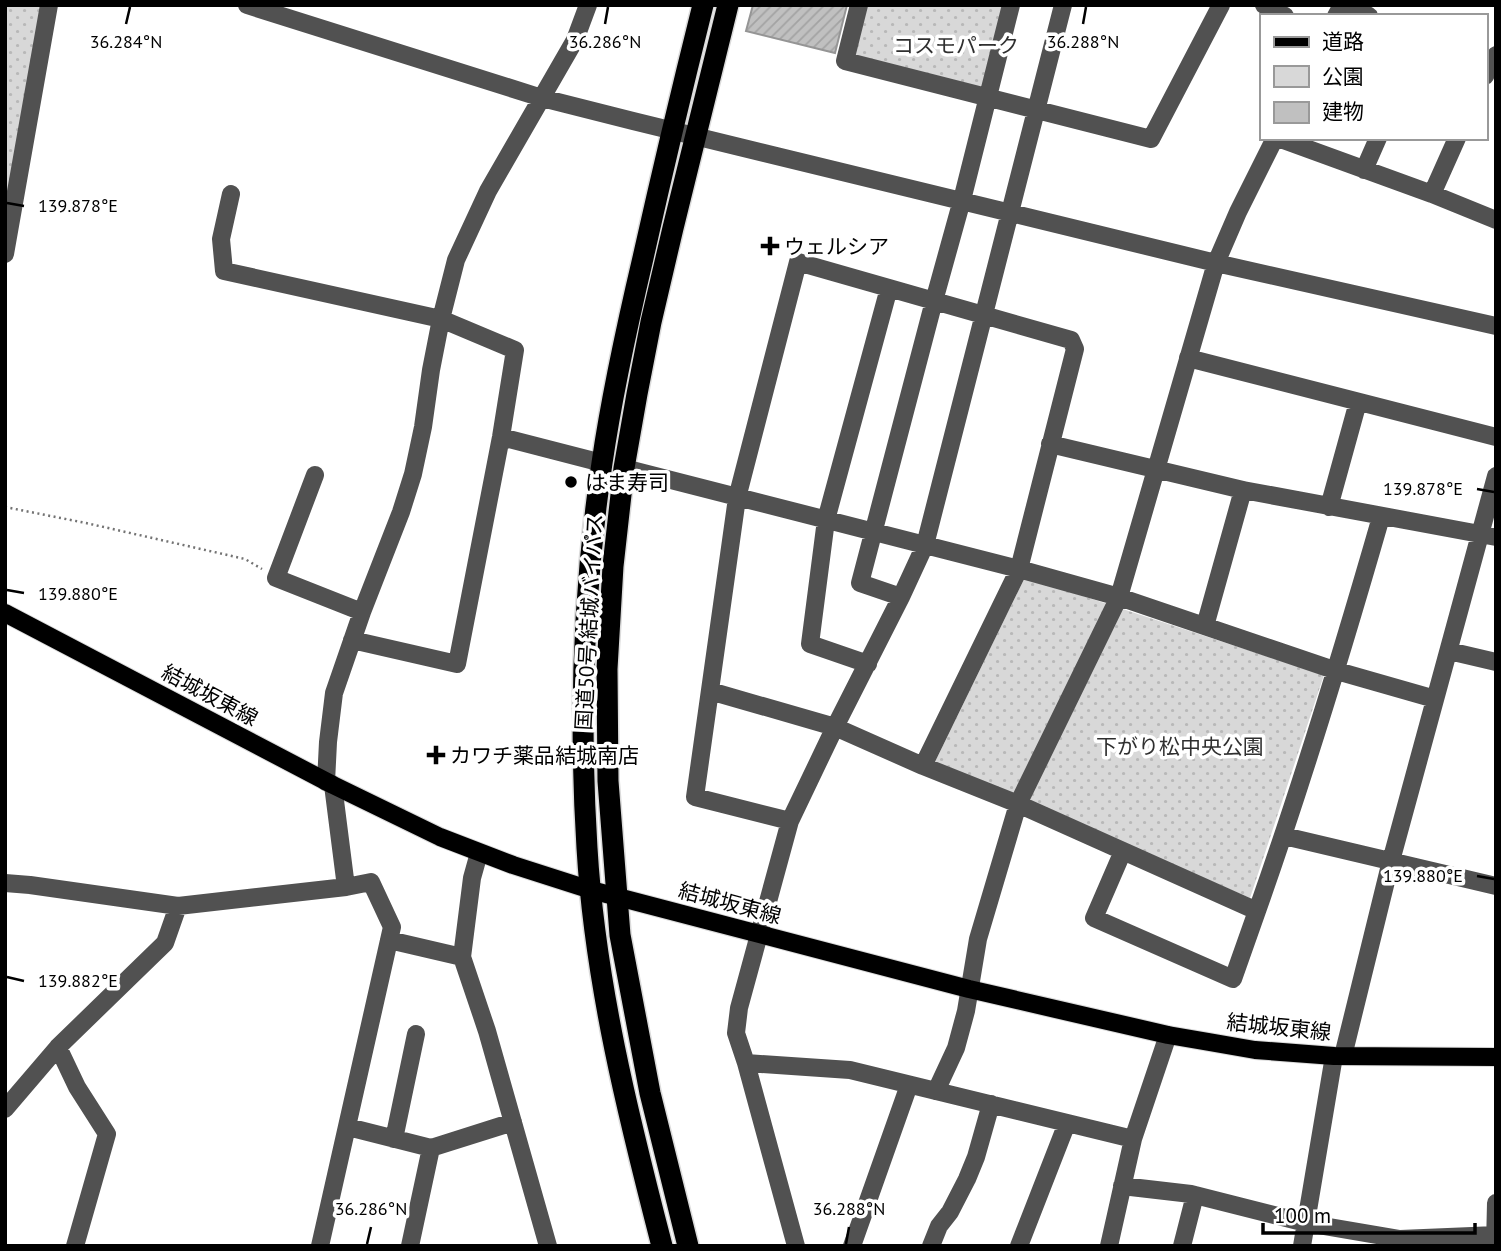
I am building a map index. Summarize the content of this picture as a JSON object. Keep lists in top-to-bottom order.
{
  "streets": {
    "highway": ["国道50号 結城バイパス"],
    "main road": ["結城坂東線"]
  },
  "crossings": [
    ["国道50号 結城バイパス", "結城坂東線"]
  ],
  "parks": ["コスモパーク", "下がり松中央公園"],
  "places": {
    "health": ["ウェルシア", "カワチ薬品結城南店"],
    "other": ["はま寿司"]
  },
  "legend": ["道路", "公園", "建物"],
  "scale_bar": "100 m",
  "coordinates": [
    "36.284°N",
    "36.286°N",
    "36.288°N",
    "139.878°E",
    "139.880°E",
    "139.882°E"
  ]
}
